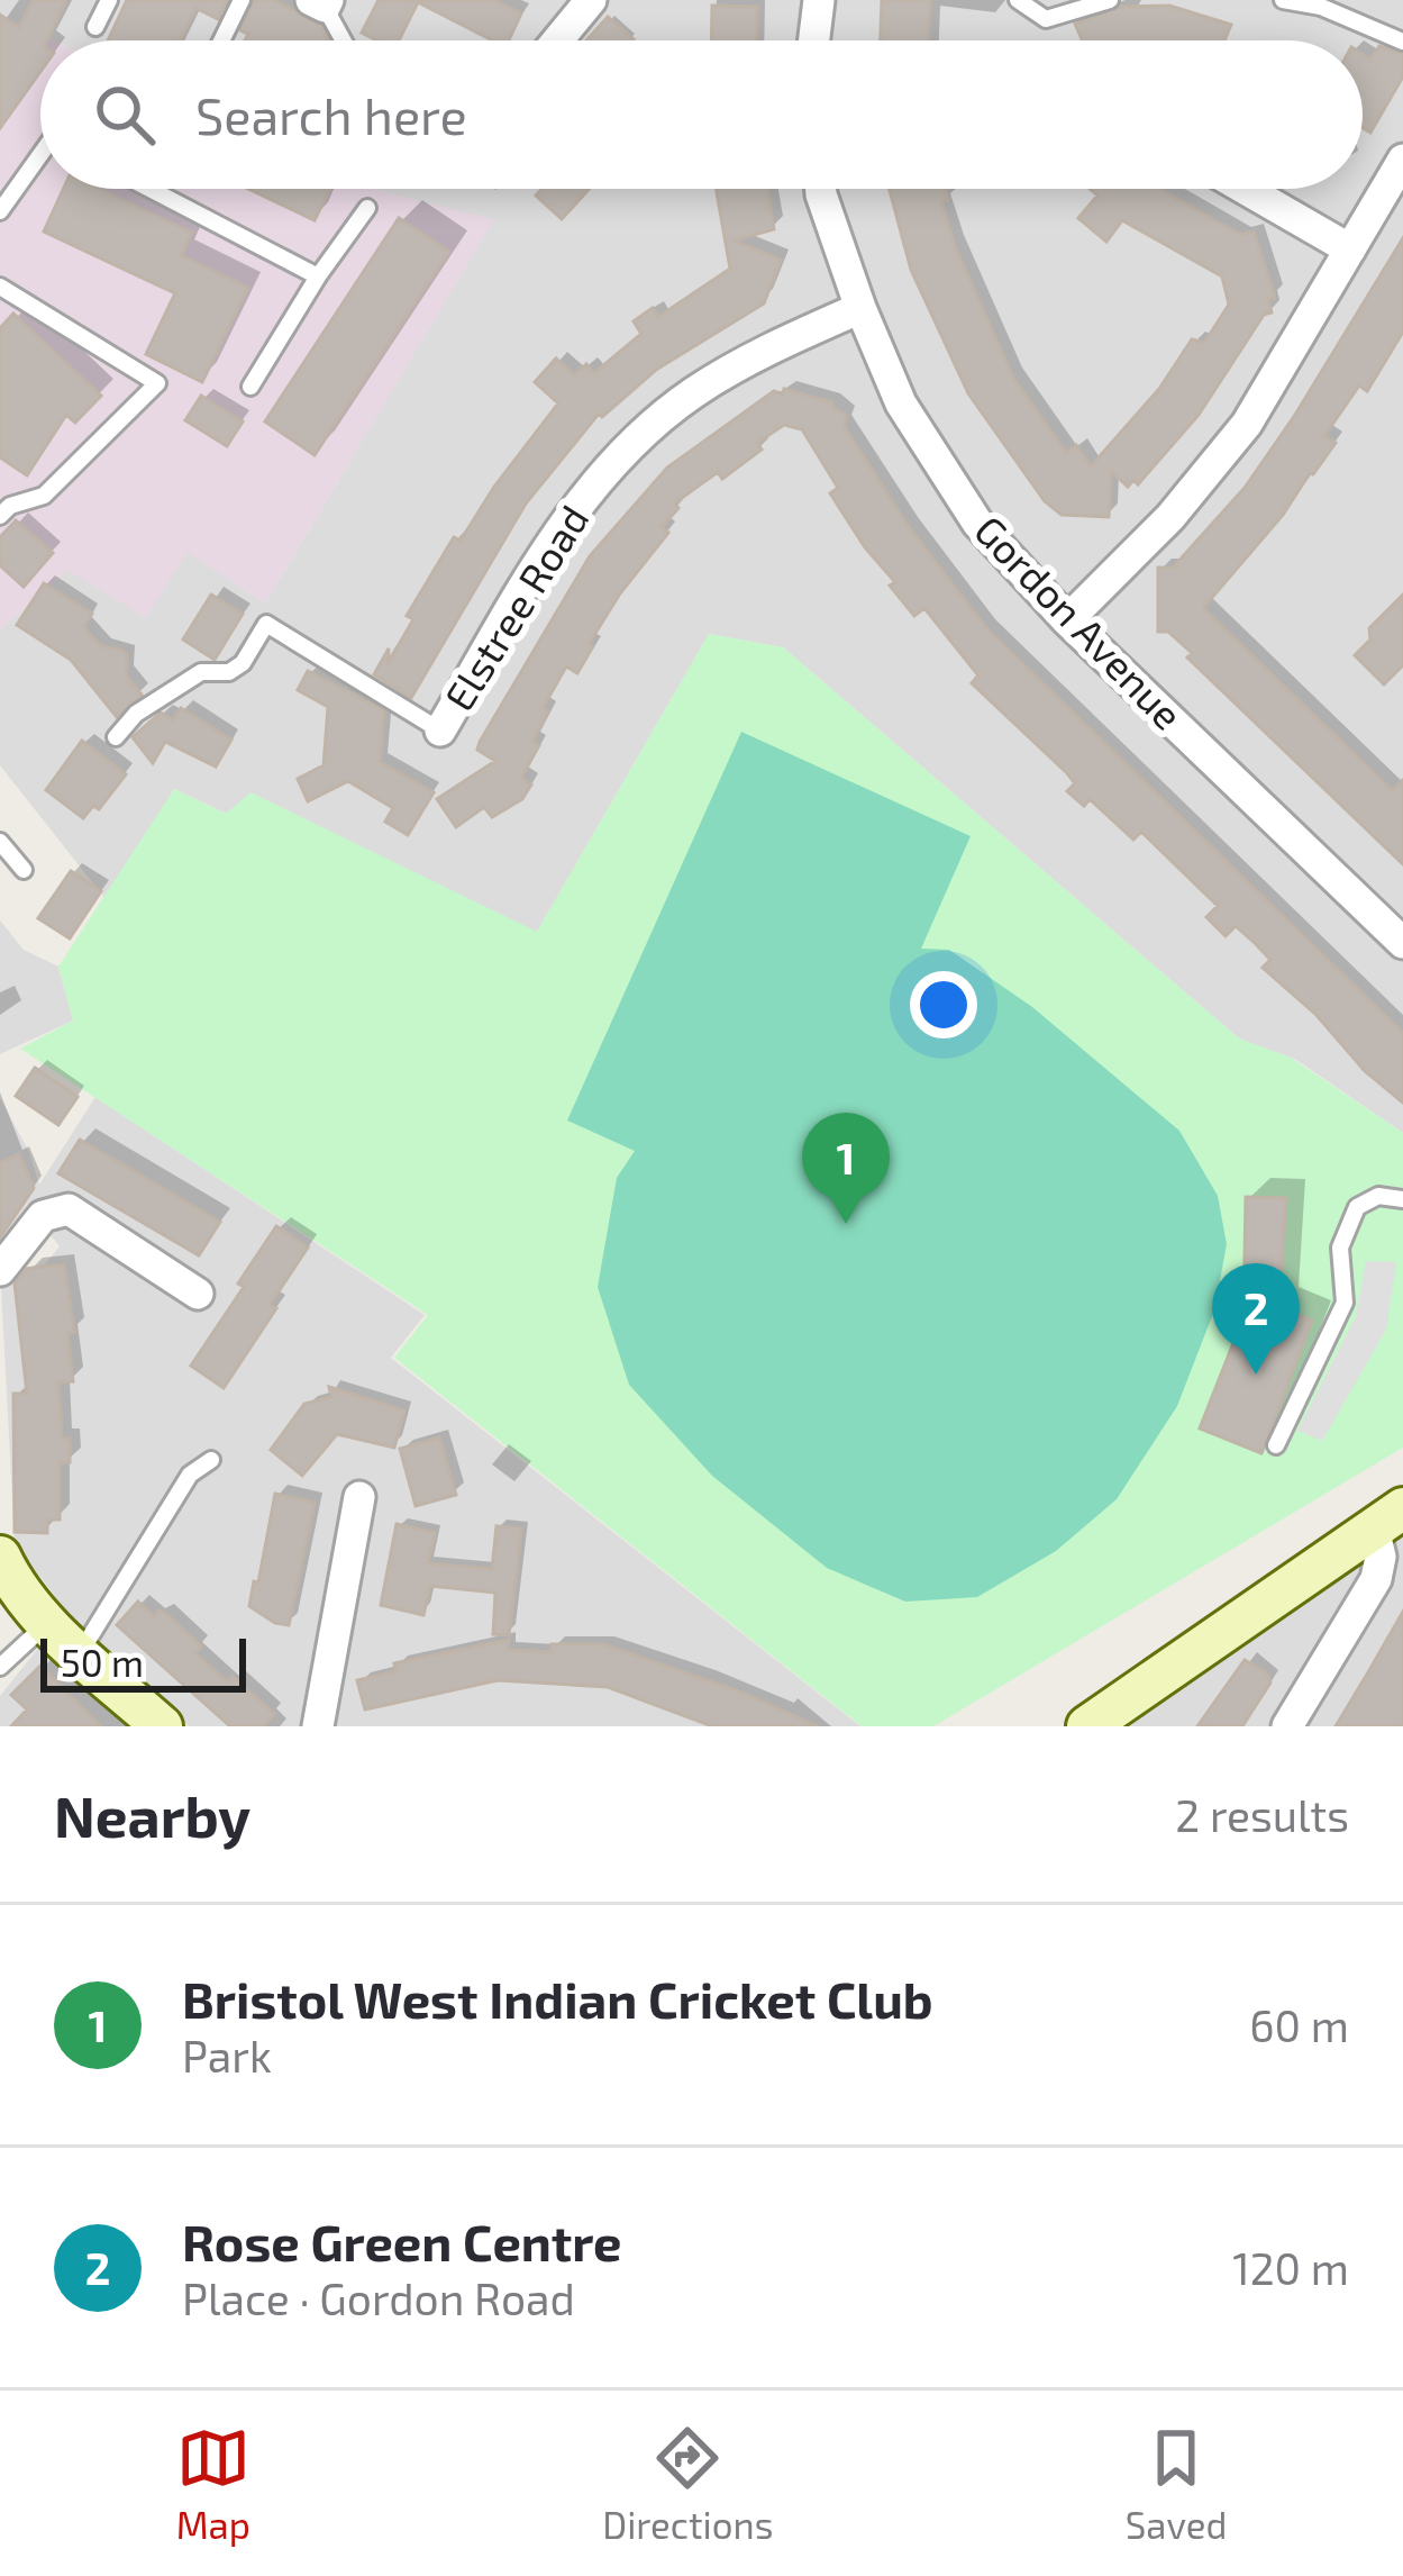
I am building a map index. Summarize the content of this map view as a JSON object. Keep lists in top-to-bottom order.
{
  "streets": {
    "street": ["Elstree Road", "Gordon Avenue"]
  },
  "crossings": [
    ["Elstree Road", "Gordon Avenue"]
  ],
  "scale_bar": "50 m",
  "page": {
    "search": "Search here",
    "pins": ["1", "2"],
    "scale": "50 m",
    "heading": ["Nearby", "2 results"],
    "list": [
      {
        "mark": "1",
        "name": "Bristol West Indian Cricket Club",
        "note": "Park",
        "value": "60 m"
      },
      {
        "mark": "2",
        "name": "Rose Green Centre",
        "note": "Place · Gordon Road",
        "value": "120 m"
      }
    ],
    "nav": ["Map", "Directions", "Saved"]
  }
}
